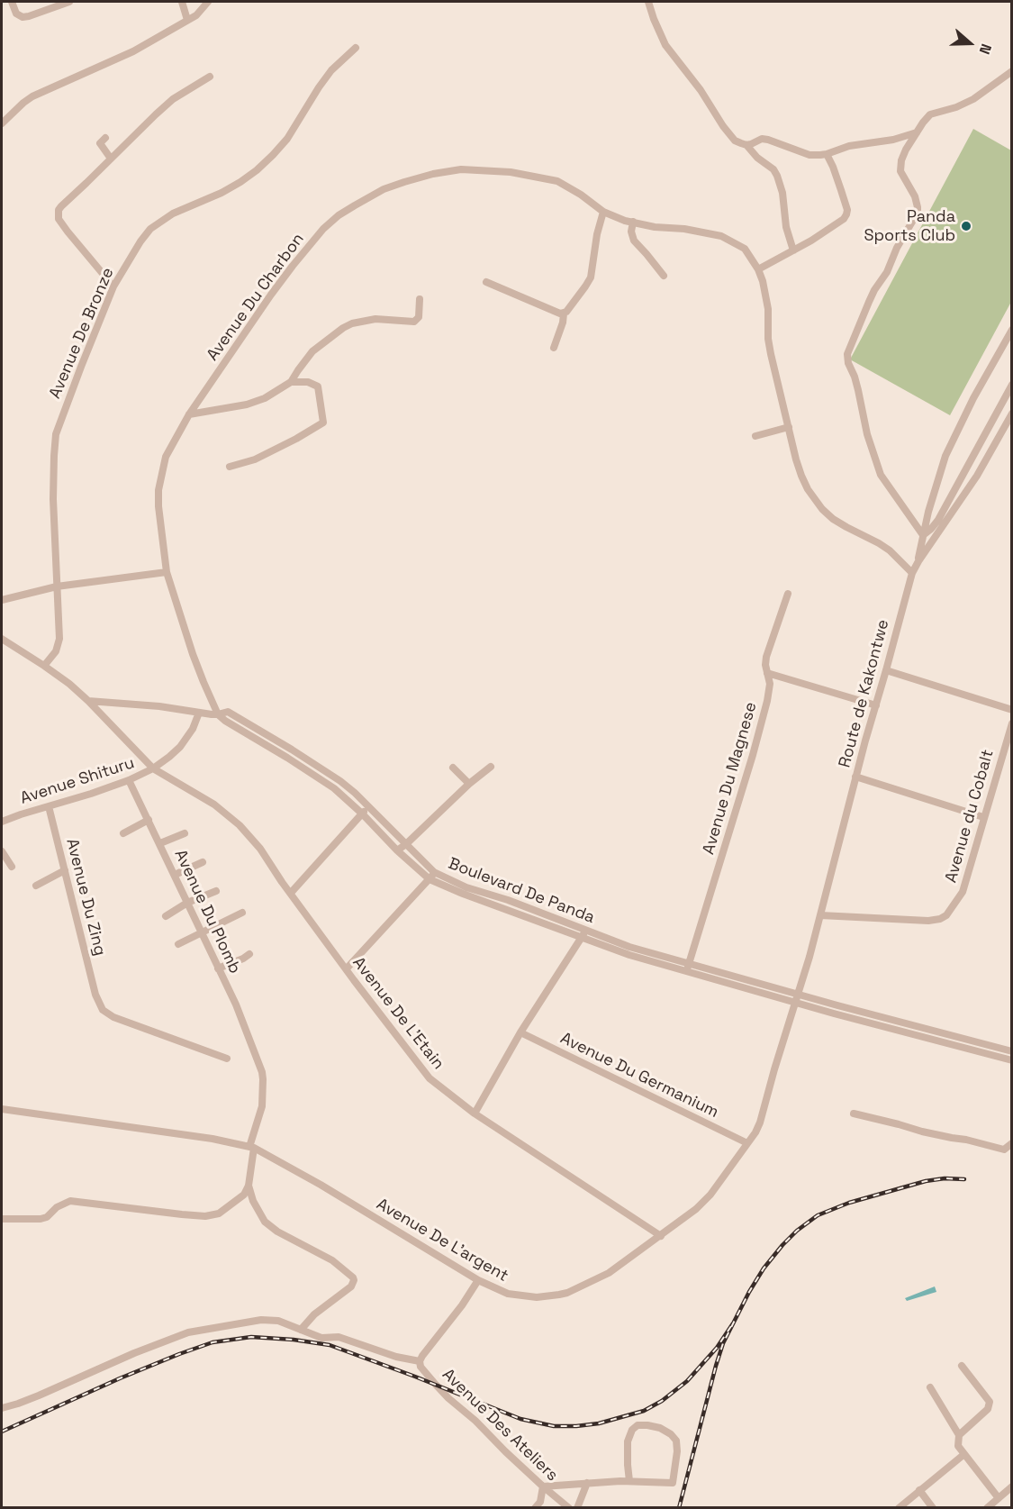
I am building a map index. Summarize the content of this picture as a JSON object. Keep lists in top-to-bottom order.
{
  "streets": {
    "street": [
      "Avenue Du Charbon",
      "Avenue De Bronze",
      "Route de Kakontwe",
      "Avenue Du Magnese",
      "Avenue Shituru",
      "Avenue du Cobalt",
      "Boulevard De Panda",
      "Avenue Du Zing",
      "Avenue Du Plomb",
      "Avenue De L'Etain",
      "Avenue Du Germanium",
      "Avenue De L'argent",
      "Avenue Des Ateliers"
    ]
  },
  "crossings": [
    ["Avenue Du Charbon", "Route de Kakontwe"],
    ["Avenue Du Charbon", "Boulevard De Panda"],
    ["Route de Kakontwe", "Avenue du Cobalt"],
    ["Route de Kakontwe", "Boulevard De Panda"],
    ["Route de Kakontwe", "Avenue De L'argent"],
    ["Avenue Du Magnese", "Boulevard De Panda"],
    ["Avenue Shituru", "Boulevard De Panda"],
    ["Avenue Shituru", "Avenue Du Zing"],
    ["Avenue Shituru", "Avenue Du Plomb"],
    ["Avenue Shituru", "Avenue De L'Etain"],
    ["Boulevard De Panda", "Avenue De L'Etain"],
    ["Boulevard De Panda", "Avenue De L'argent"],
    ["Avenue Du Plomb", "Avenue De L'argent"],
    ["Avenue De L'Etain", "Avenue De L'argent"],
    ["Avenue Du Germanium", "Avenue De L'argent"]
  ],
  "places": ["Panda Sports Club"],
  "north": "right"
}
